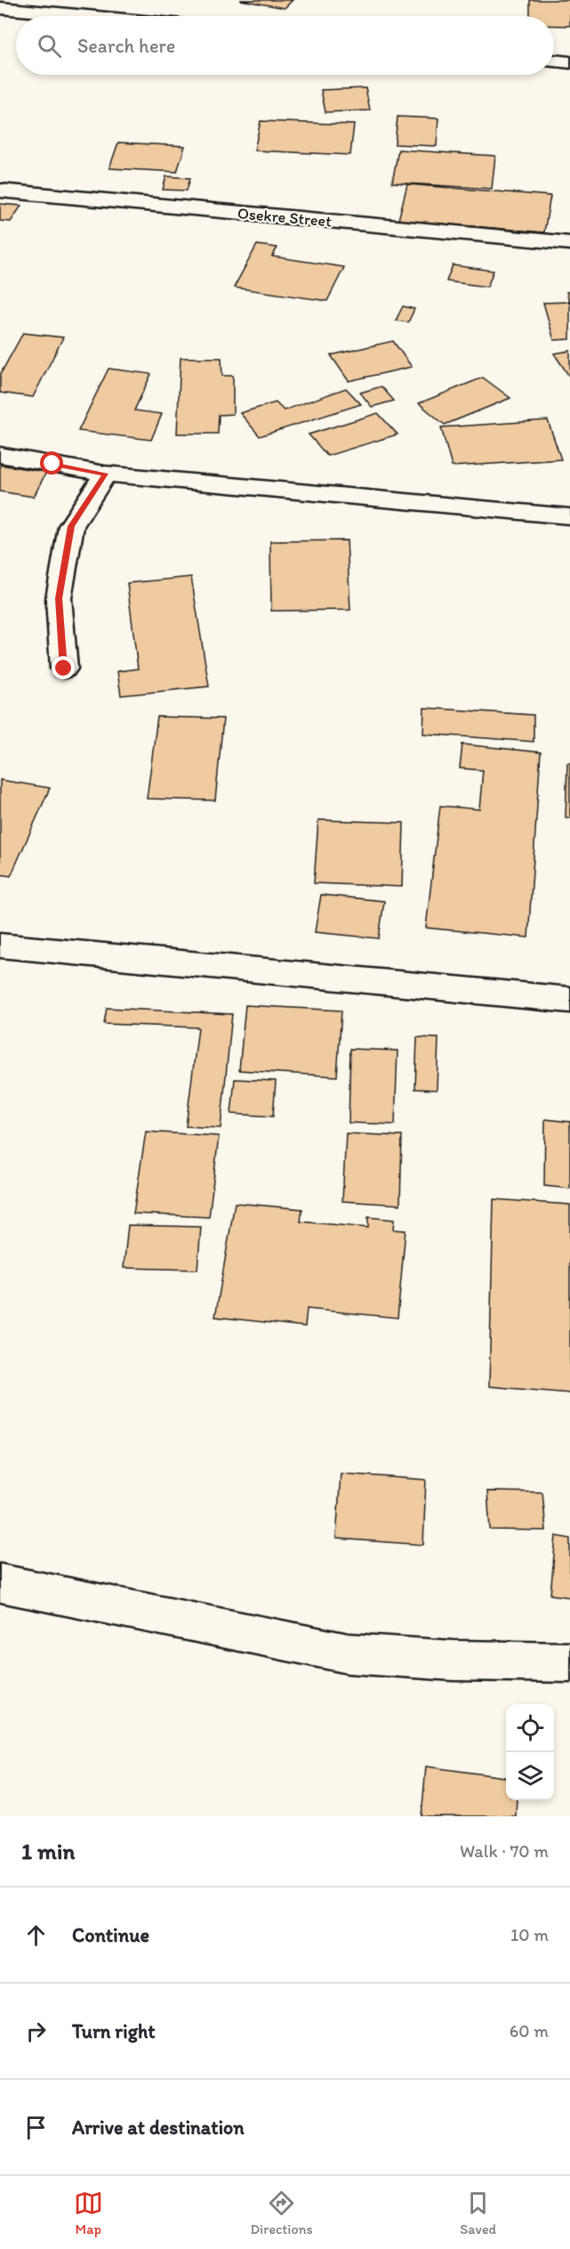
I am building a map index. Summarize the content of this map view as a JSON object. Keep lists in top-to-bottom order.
{
  "streets": {
    "street": ["Osekre Street"]
  },
  "page": {
    "search": "Search here",
    "heading": ["1 min", "Walk · 70 m"],
    "list": [
      ["Continue", "10 m"],
      ["Turn right", "60 m"],
      "Arrive at destination"
    ],
    "nav": ["Map", "Directions", "Saved"]
  }
}
